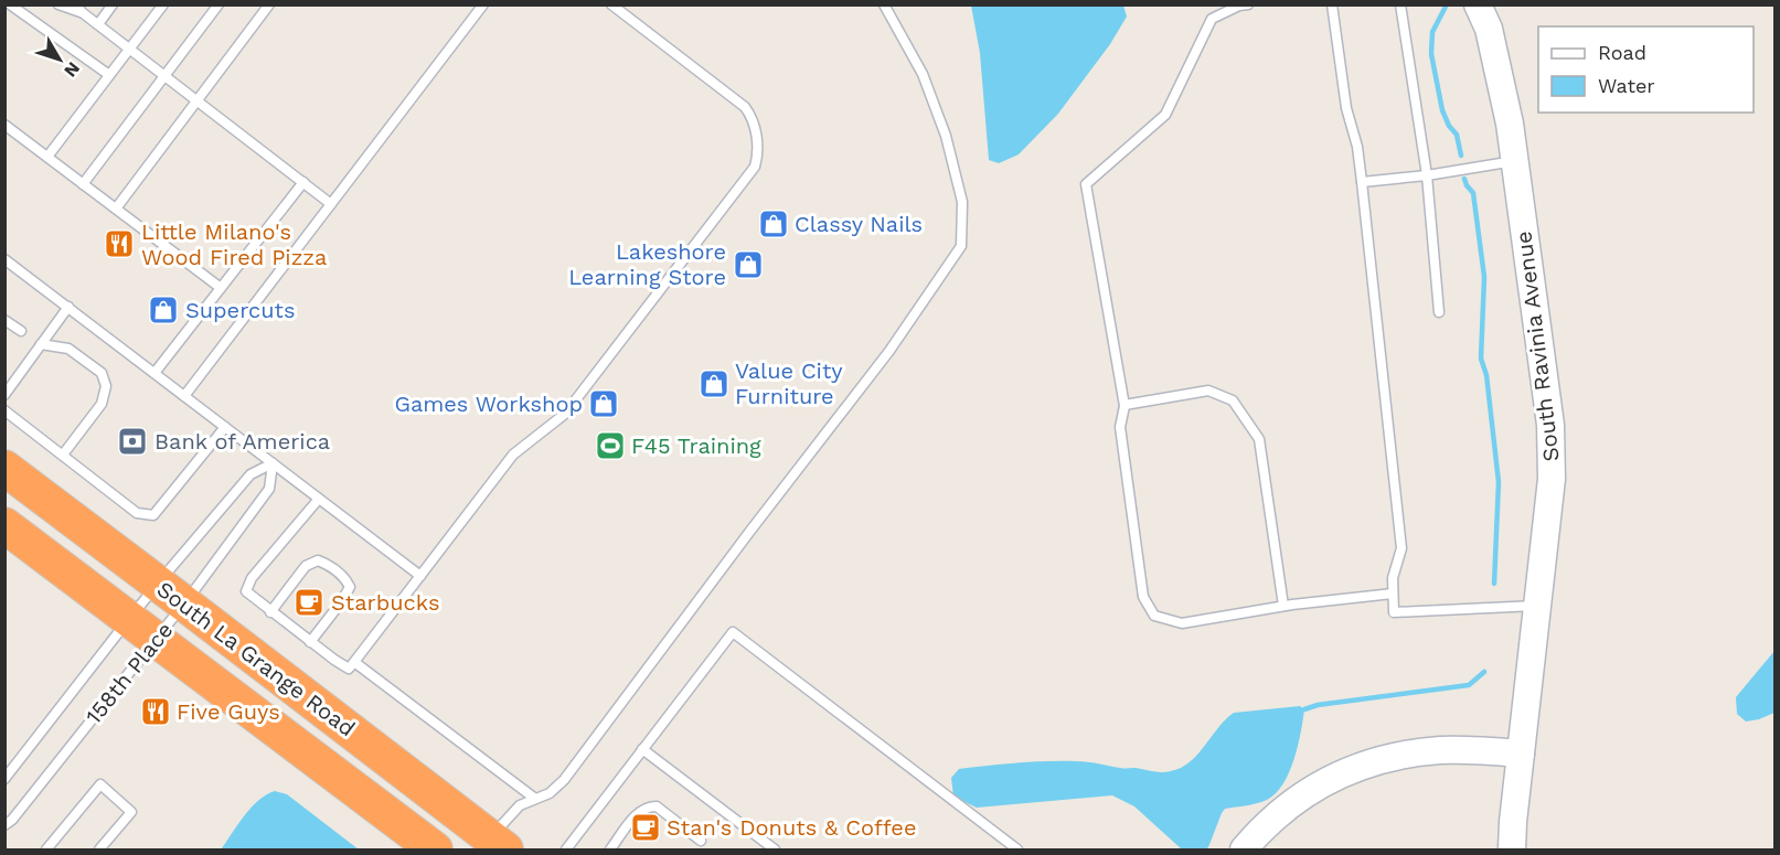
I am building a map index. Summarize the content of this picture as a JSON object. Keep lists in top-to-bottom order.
{
  "streets": {
    "highway": ["South La Grange Road"],
    "street": ["South Ravinia Avenue"],
    "lane": ["158th Place"]
  },
  "crossings": [
    ["South La Grange Road", "158th Place"]
  ],
  "places": {
    "shop": [
      "Classy Nails",
      "Lakeshore Learning Store",
      "Supercuts",
      "Value City Furniture",
      "Games Workshop"
    ],
    "restaurant": ["Little Milano's Wood Fired Pizza", "Five Guys"],
    "bank": ["Bank of America"],
    "sports": ["F45 Training"],
    "cafe": ["Starbucks", "Stan's Donuts & Coffee"]
  },
  "legend": ["Road", "Water"],
  "north": "bottom right"
}
